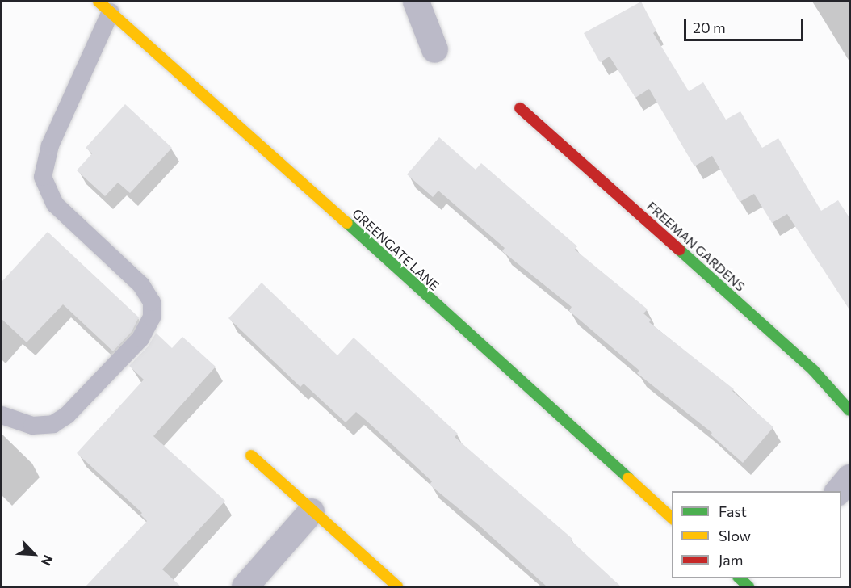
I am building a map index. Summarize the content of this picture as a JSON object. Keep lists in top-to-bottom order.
{
  "streets": {
    "street": ["FREEMAN GARDENS", "GREENGATE LANE"]
  },
  "legend": ["Fast", "Slow", "Jam"],
  "scale_bar": "20 m",
  "north": "bottom right"
}
